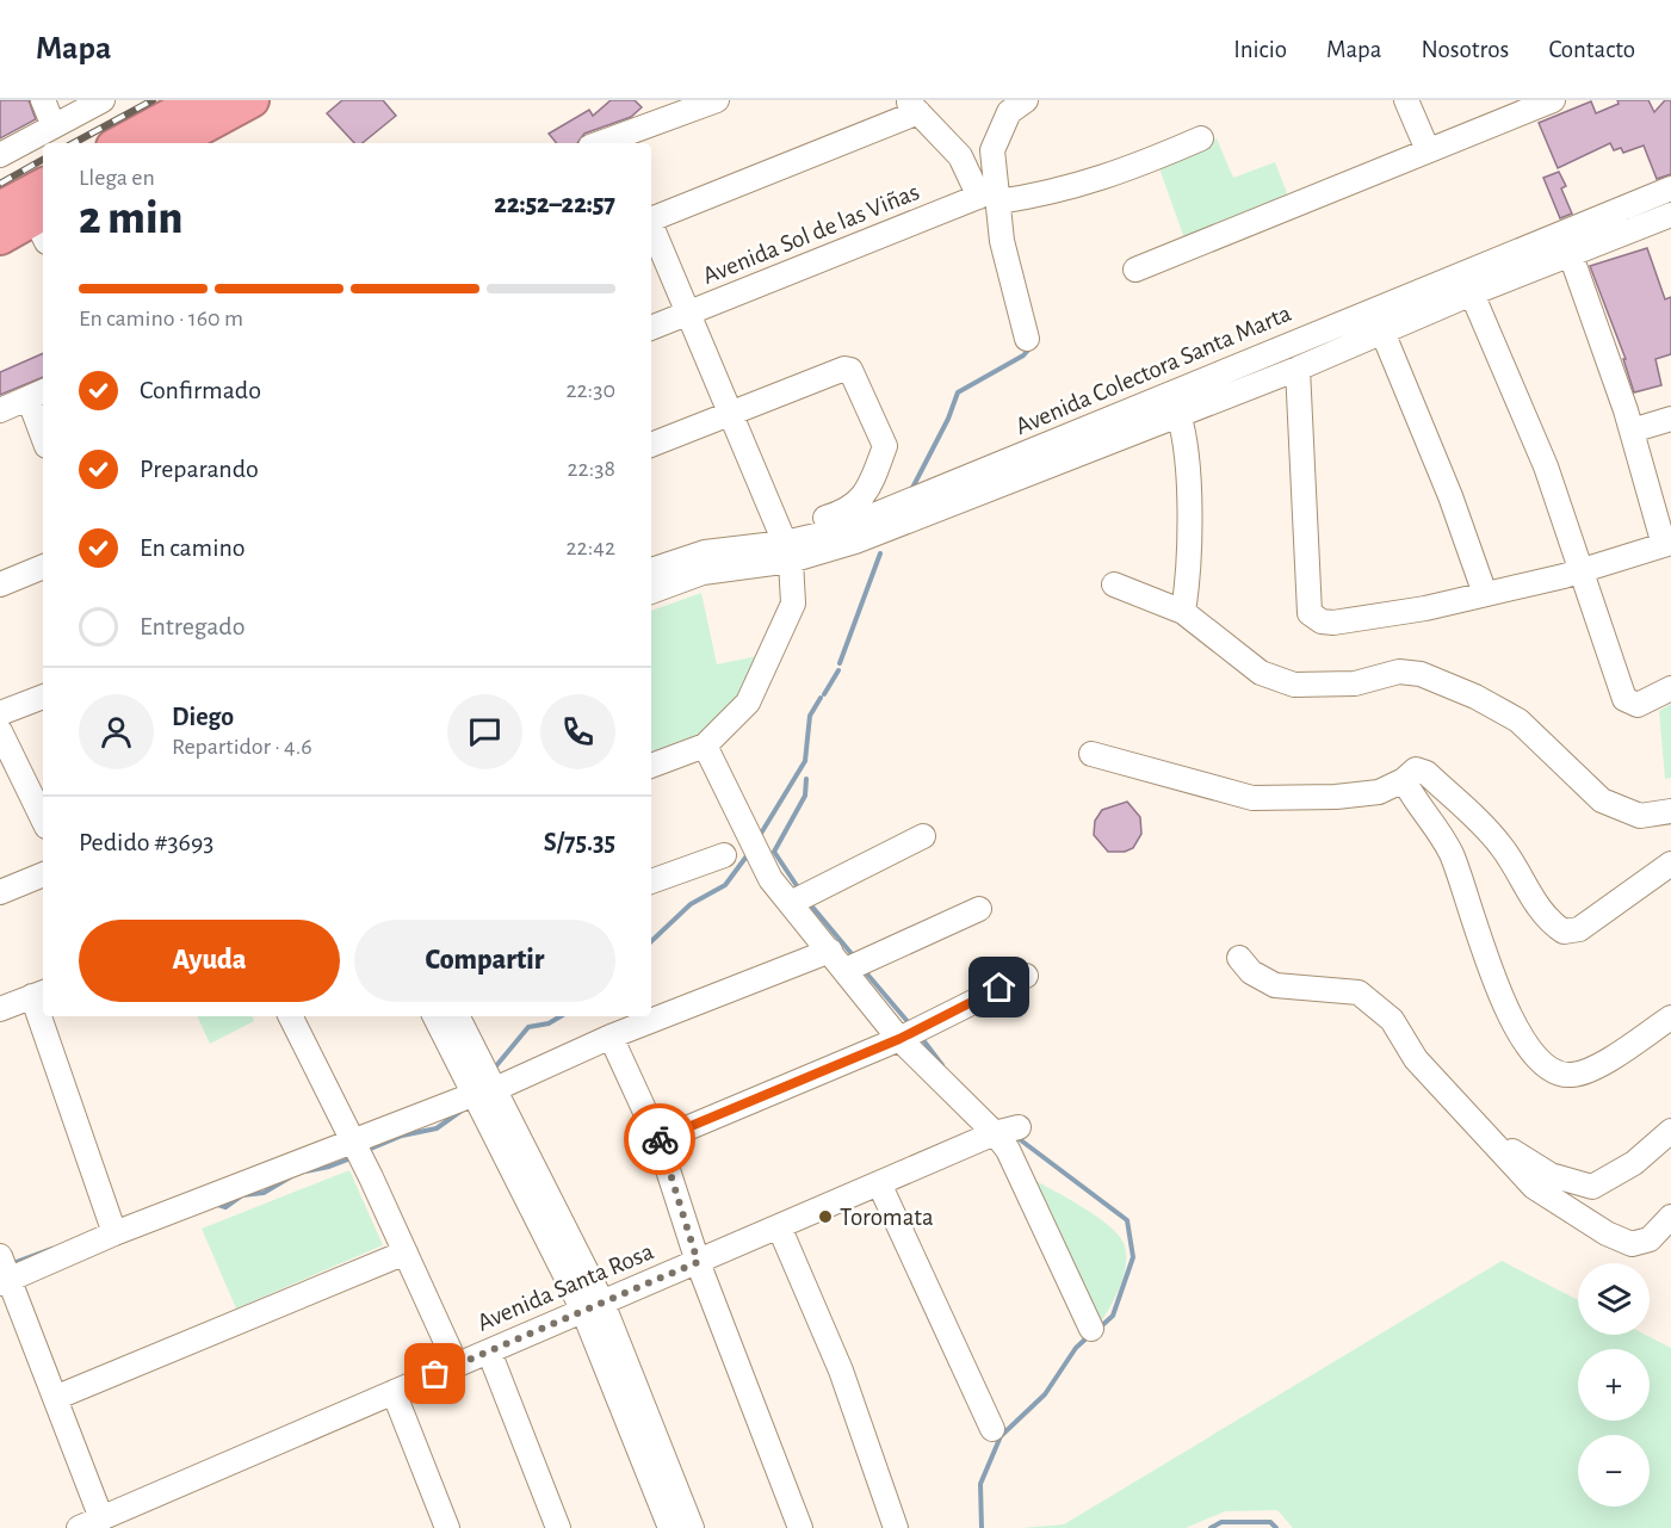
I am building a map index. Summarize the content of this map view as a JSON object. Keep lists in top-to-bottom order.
{
  "streets": {
    "street": ["Avenida Sol de las Viñas", "Avenida Colectora Santa Marta", "Avenida Santa Rosa"]
  },
  "places": ["Toromata"],
  "page": {
    "header": "Mapa",
    "nav": [
      "Inicio",
      "Mapa",
      "Nosotros",
      "Contacto"
    ],
    "heading": ["2 min", "Llega en", "22:52–22:57"],
    "panel": [
      "Diego",
      "Repartidor · 4.6",
      "Pedido #3693",
      "S/75.35"
    ],
    "bar": "En camino · 160 m",
    "list": [
      ["Confirmado", "22:30"],
      ["Preparando", "22:38"],
      ["En camino", "22:42"],
      "Entregado"
    ],
    "buttons": ["Ayuda", "Compartir"],
    "map_buttons": ["+", "−"]
  }
}
